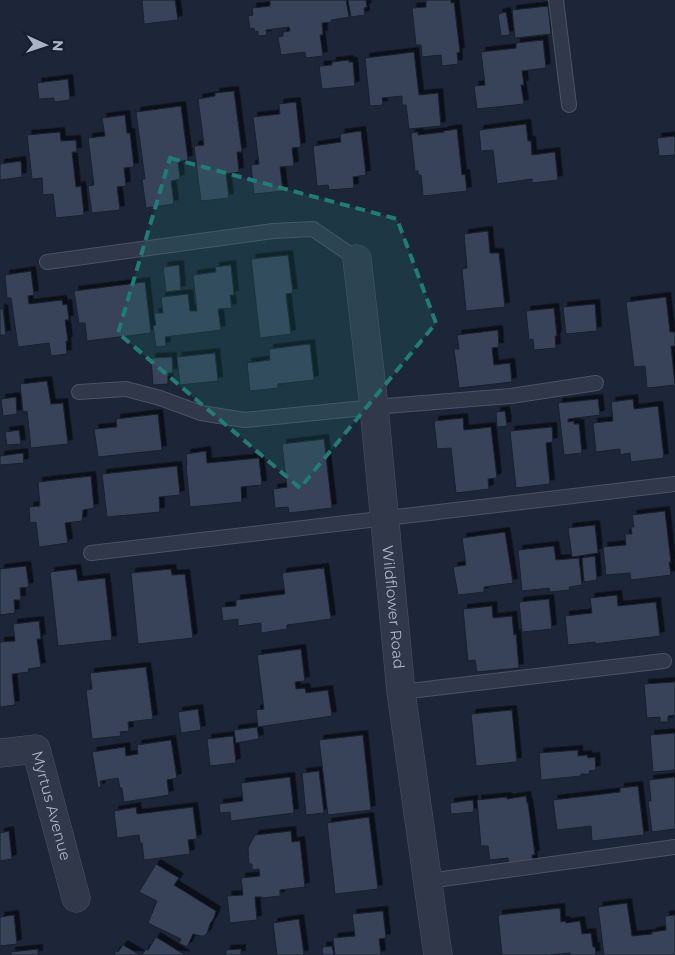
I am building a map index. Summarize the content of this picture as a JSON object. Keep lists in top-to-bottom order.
{
  "streets": {
    "street": ["Wildflower Road", "Myrtus Avenue"]
  },
  "north": "right"
}
